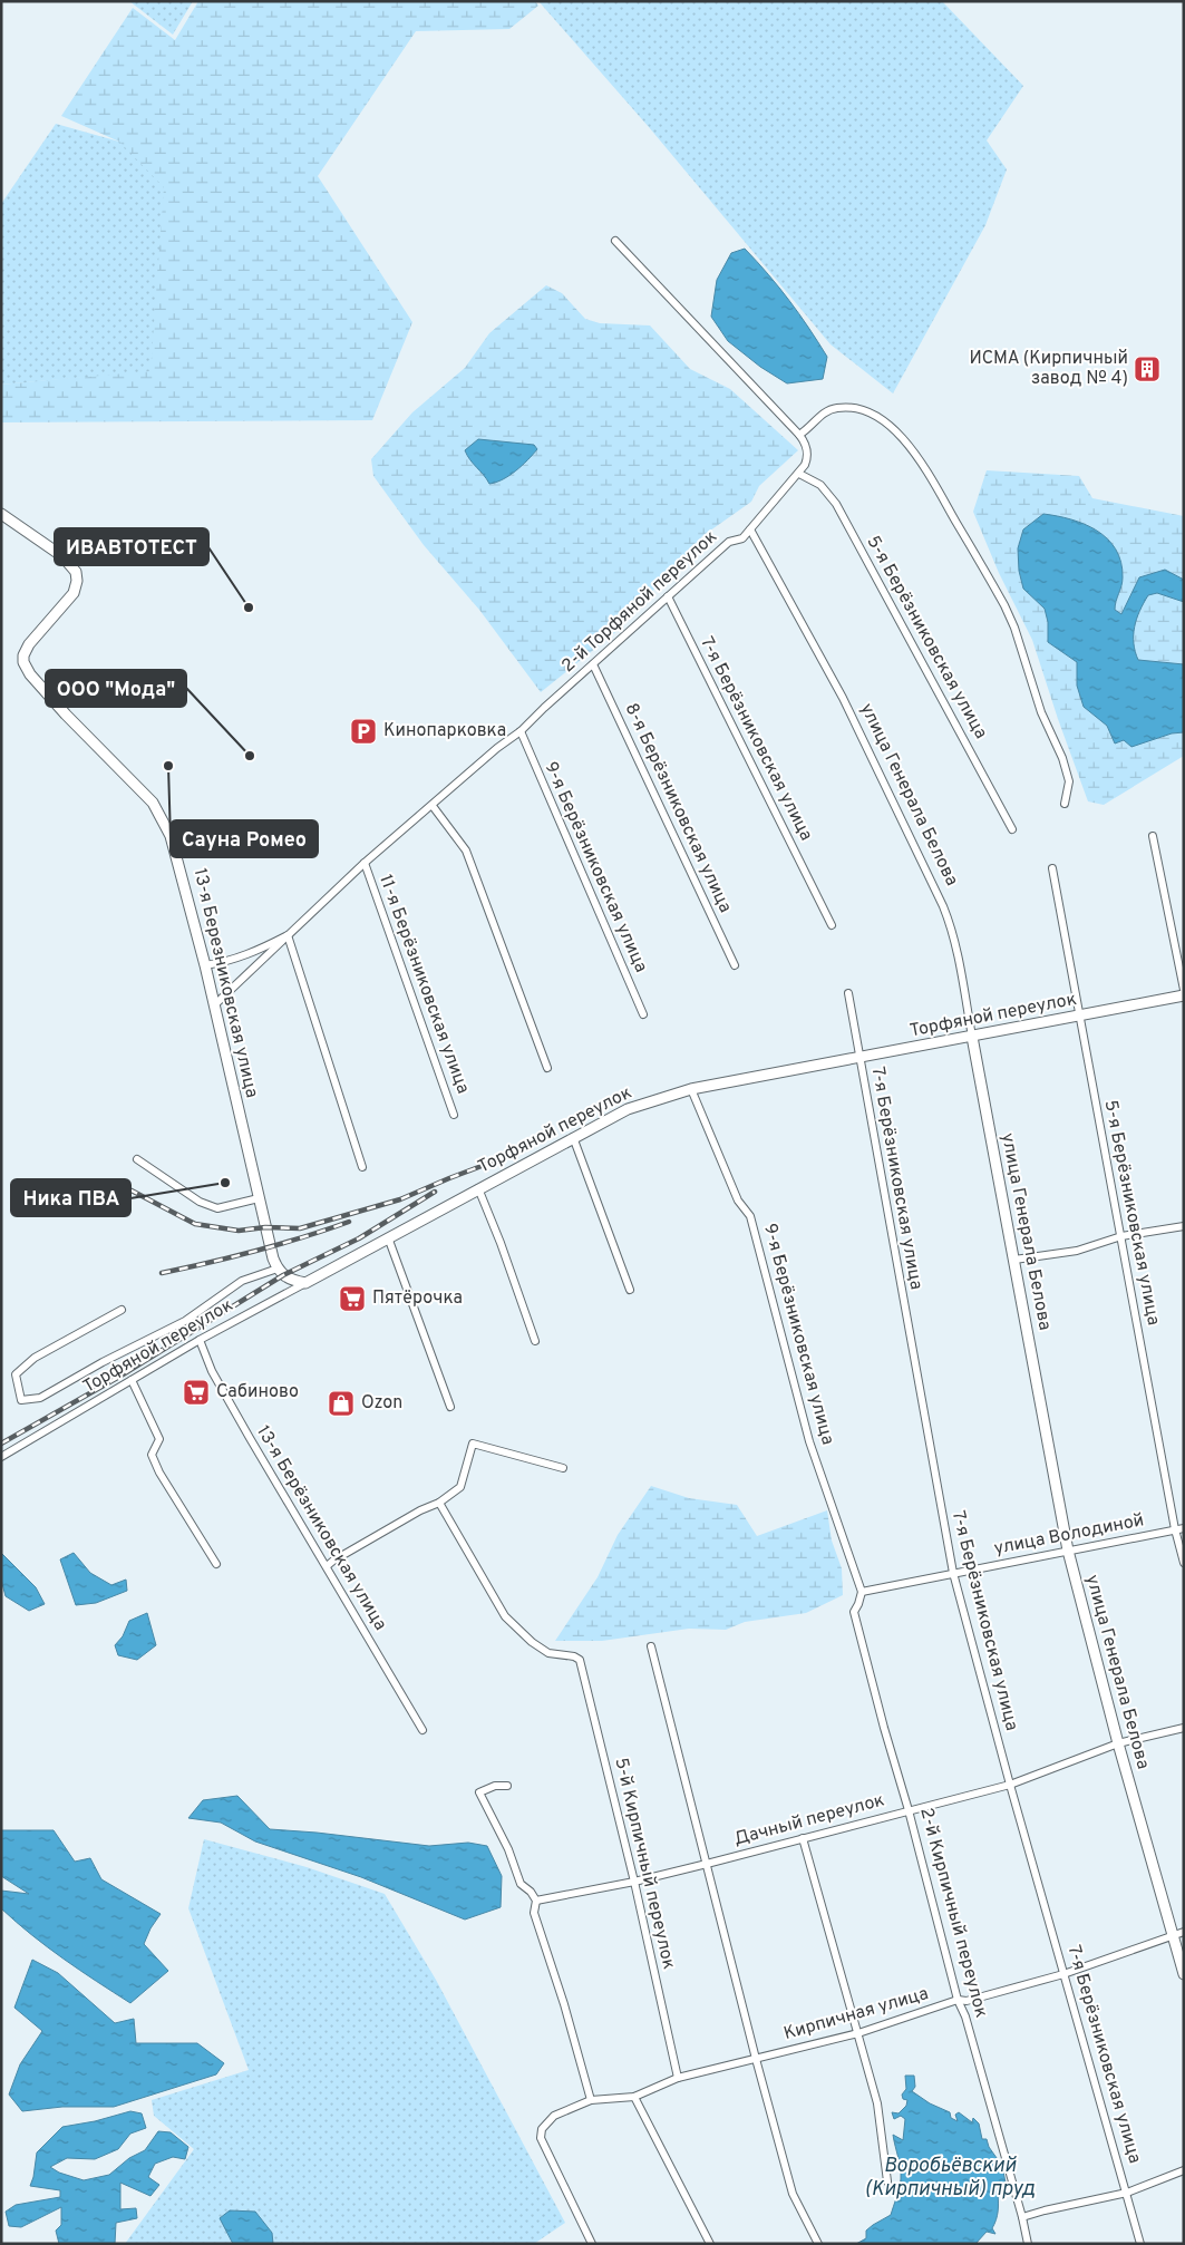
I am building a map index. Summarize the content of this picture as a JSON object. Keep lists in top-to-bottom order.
{
  "streets": {
    "street": [
      "2-й Торфяной переулок",
      "5-я Берёзниковская улица",
      "7-я Берёзниковская улица",
      "улица Генерала Белова",
      "8-я Берёзниковская улица",
      "9-я Берёзниковская улица",
      "13-я Березниковская улица",
      "11-я Берёзниковская улица",
      "Торфяной переулок",
      "13-я Берёзниковская улица",
      "улица Володиной",
      "Дачный переулок",
      "5-й Кирпичный переулок",
      "2-й Кирпичный переулок",
      "Кирпичная улица"
    ]
  },
  "crossings": [
    ["2-й Торфяной переулок", "5-я Берёзниковская улица"],
    ["2-й Торфяной переулок", "7-я Берёзниковская улица"],
    ["2-й Торфяной переулок", "улица Генерала Белова"],
    ["2-й Торфяной переулок", "8-я Берёзниковская улица"],
    ["2-й Торфяной переулок", "9-я Берёзниковская улица"],
    ["2-й Торфяной переулок", "13-я Березниковская улица"],
    ["2-й Торфяной переулок", "11-я Берёзниковская улица"],
    ["5-я Берёзниковская улица", "Торфяной переулок"],
    ["5-я Берёзниковская улица", "улица Володиной"],
    ["7-я Берёзниковская улица", "Торфяной переулок"],
    ["7-я Берёзниковская улица", "улица Володиной"],
    ["7-я Берёзниковская улица", "Дачный переулок"],
    ["7-я Берёзниковская улица", "Кирпичная улица"],
    ["улица Генерала Белова", "Торфяной переулок"],
    ["улица Генерала Белова", "улица Володиной"],
    ["улица Генерала Белова", "Дачный переулок"],
    ["улица Генерала Белова", "Кирпичная улица"],
    ["9-я Берёзниковская улица", "Торфяной переулок"],
    ["9-я Берёзниковская улица", "улица Володиной"],
    ["9-я Берёзниковская улица", "2-й Кирпичный переулок"],
    ["Торфяной переулок", "13-я Берёзниковская улица"],
    ["улица Володиной", "2-й Кирпичный переулок"],
    ["Дачный переулок", "5-й Кирпичный переулок"],
    ["Дачный переулок", "2-й Кирпичный переулок"],
    ["5-й Кирпичный переулок", "Кирпичная улица"],
    ["2-й Кирпичный переулок", "Кирпичная улица"]
  ],
  "water": ["Воробьёвский (Кирпичный) пруд"],
  "places": {
    "building": ["ИСМА (Кирпичный завод № 4)"],
    "other": [
      "ИВАВТОТЕСТ",
      "ООО \"Мода\"",
      "Сауна Ромео",
      "Ника ПВА"
    ],
    "parking": ["Кинопарковка"],
    "supermarket": ["Пятёрочка", "Сабиново"],
    "shop": ["Ozon"]
  }
}
